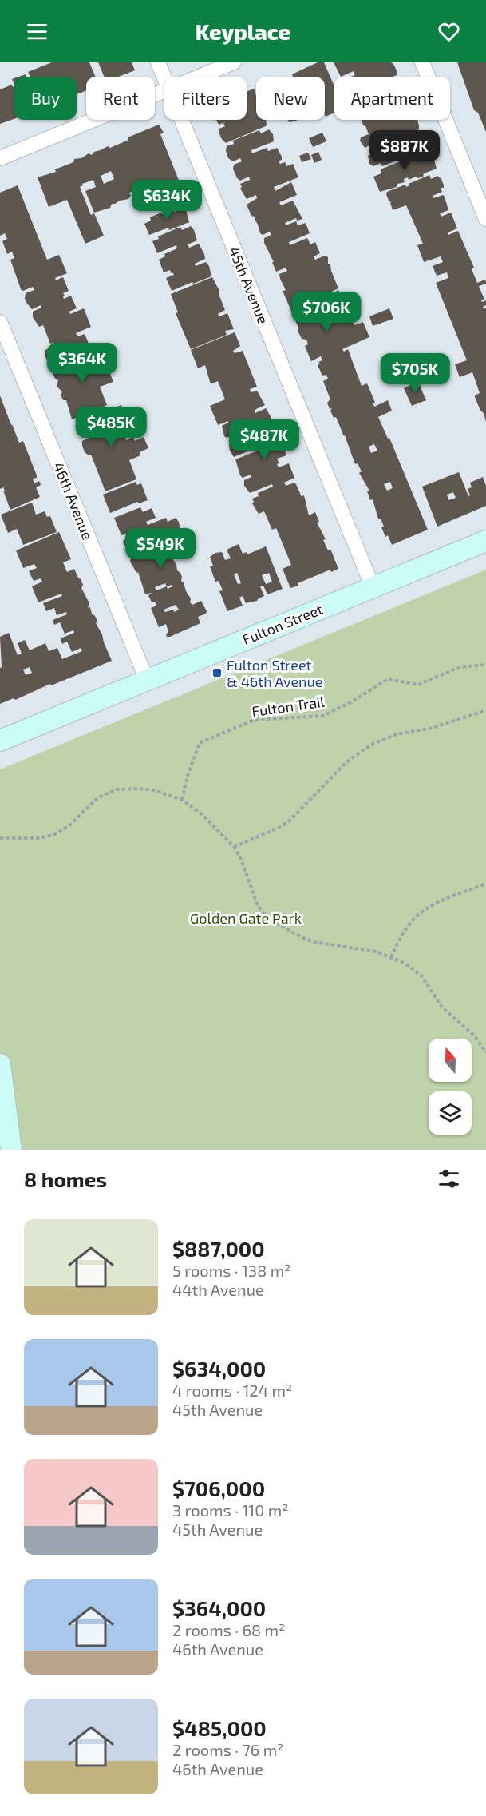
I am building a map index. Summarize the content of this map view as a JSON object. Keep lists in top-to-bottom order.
{
  "streets": {
    "main road": ["Fulton Street"],
    "street": ["45th Avenue", "46th Avenue"],
    "path": ["Fulton Trail"]
  },
  "crossings": [
    ["45th Avenue", "Fulton Street"],
    ["46th Avenue", "Fulton Street"]
  ],
  "parks": ["Golden Gate Park"],
  "places": {
    "transit": ["Fulton Street & 46th Avenue"]
  },
  "north": "top",
  "page": {
    "header": "Keyplace",
    "chip": [
      "Buy",
      "Rent",
      "Filters",
      "New",
      "Apartment"
    ],
    "price": [
      "$887K",
      "$634K",
      "$706K",
      "$364K",
      "$705K",
      "$485K",
      "$487K",
      "$549K"
    ],
    "heading": "8 homes",
    "list": [
      {
        "name": "$887,000",
        "note": "5 rooms · 138 m² · 44th Avenue"
      },
      {
        "name": "$634,000",
        "note": "4 rooms · 124 m² · 45th Avenue"
      },
      {
        "name": "$706,000",
        "note": "3 rooms · 110 m² · 45th Avenue"
      },
      {
        "name": "$364,000",
        "note": "2 rooms · 68 m² · 46th Avenue"
      },
      {
        "name": "$485,000",
        "note": "2 rooms · 76 m² · 46th Avenue"
      }
    ]
  }
}
